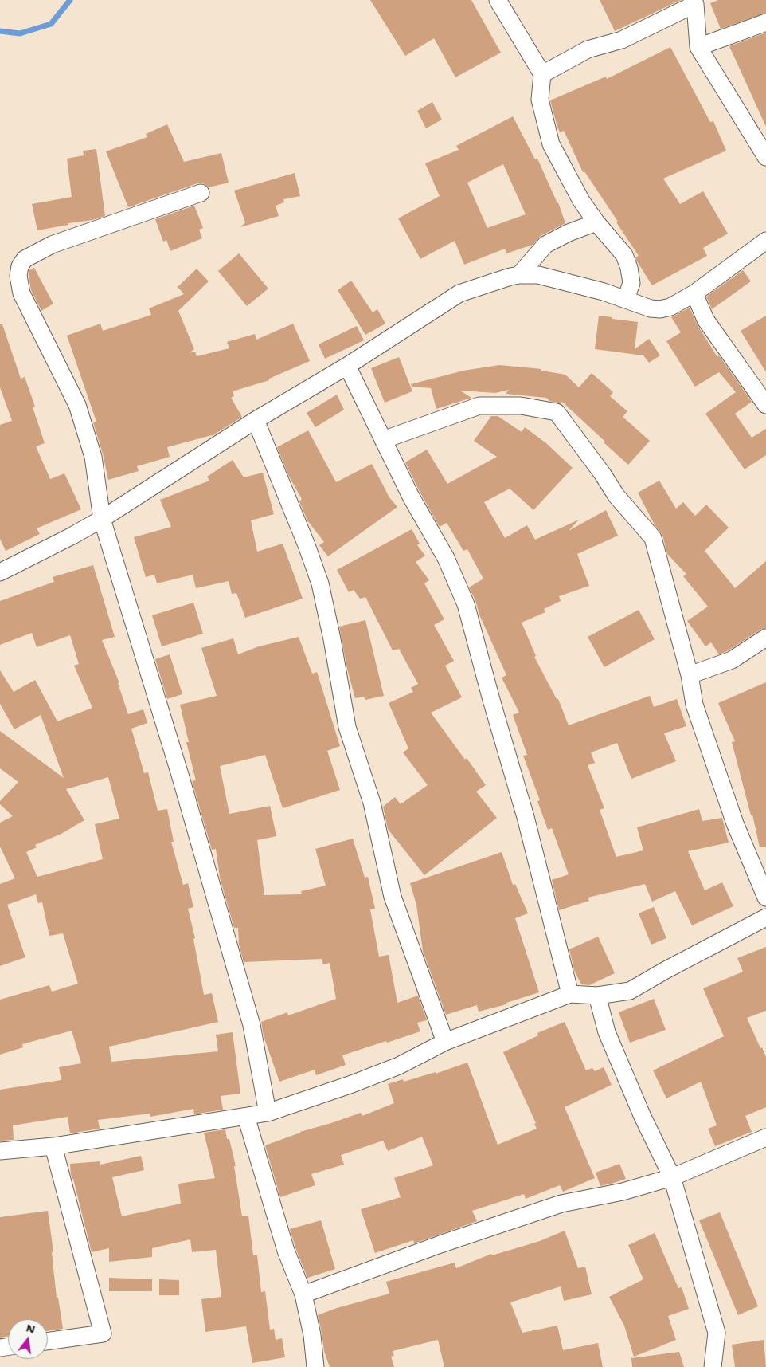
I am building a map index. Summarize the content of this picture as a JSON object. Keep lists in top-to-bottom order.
{
  "north": "top"
}
